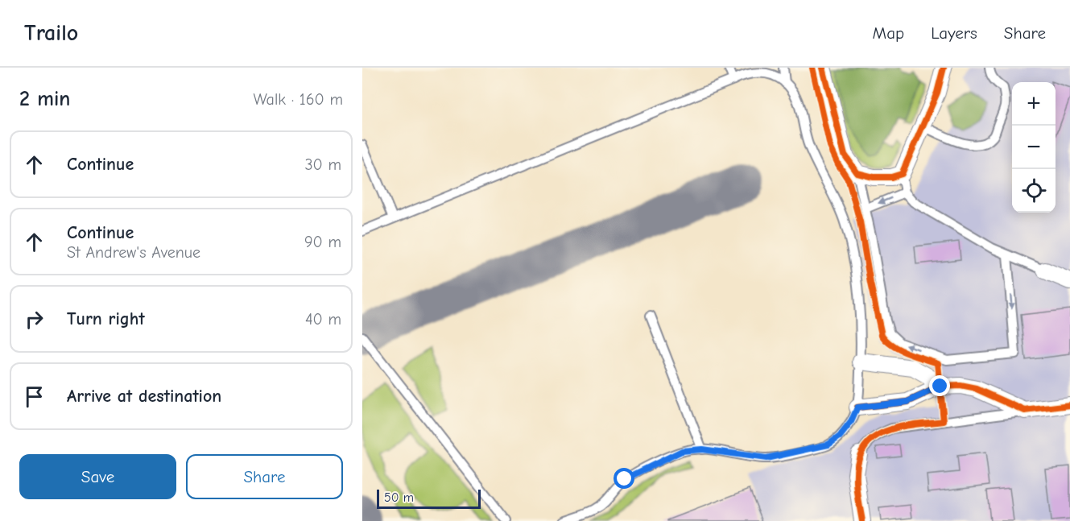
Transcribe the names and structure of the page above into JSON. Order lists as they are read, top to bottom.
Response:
{
  "scale_bar": "50 m",
  "page": {
    "header": "Trailo",
    "nav": ["Map", "Layers", "Share"],
    "heading": ["2 min", "Walk · 160 m"],
    "map_buttons": ["+", "−"],
    "list": [
      ["Continue", "30 m"],
      ["Continue", "St Andrew's Avenue", "90 m"],
      ["Turn right", "40 m"],
      "Arrive at destination"
    ],
    "buttons": ["Save", "Share"],
    "scale": "50 m"
  }
}
